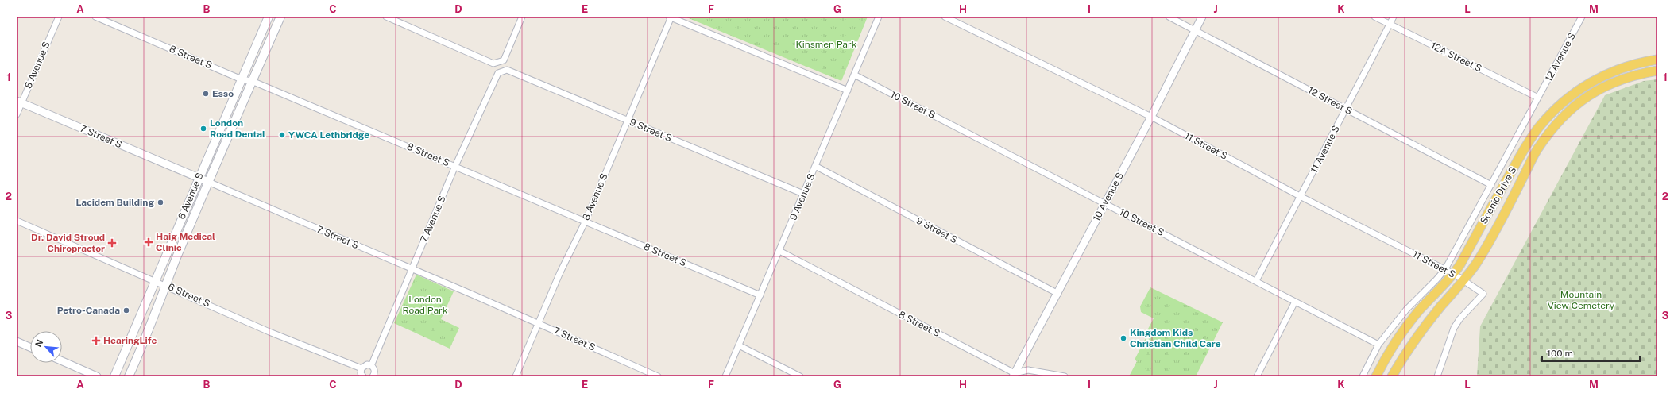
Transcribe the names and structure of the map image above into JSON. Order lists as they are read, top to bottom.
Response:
{
  "streets": {
    "main road": ["Scenic Drive S", "6 Avenue S"],
    "street": [
      "8 Street S",
      "12A Street S",
      "12 Avenue S",
      "5 Avenue S",
      "12 Street S",
      "10 Street S",
      "9 Street S",
      "7 Street S",
      "11 Street S",
      "11 Avenue S",
      "8 Avenue S",
      "9 Avenue S",
      "10 Avenue S",
      "7 Avenue S",
      "6 Street S"
    ]
  },
  "crossings": [
    ["8 Street S", "6 Avenue S"],
    ["8 Street S", "8 Avenue S"],
    ["8 Street S", "9 Avenue S"],
    ["8 Street S", "10 Avenue S"],
    ["8 Street S", "7 Avenue S"],
    ["12A Street S", "12 Avenue S"],
    ["12A Street S", "11 Avenue S"],
    ["12A Street S", "Scenic Drive S"],
    ["12 Avenue S", "Scenic Drive S"],
    ["5 Avenue S", "7 Street S"],
    ["12 Street S", "11 Avenue S"],
    ["12 Street S", "Scenic Drive S"],
    ["12 Street S", "10 Avenue S"],
    ["10 Street S", "11 Avenue S"],
    ["10 Street S", "Scenic Drive S"],
    ["10 Street S", "9 Avenue S"],
    ["10 Street S", "10 Avenue S"],
    ["9 Street S", "8 Avenue S"],
    ["9 Street S", "9 Avenue S"],
    ["9 Street S", "10 Avenue S"],
    ["9 Street S", "7 Avenue S"],
    ["7 Street S", "6 Avenue S"],
    ["7 Street S", "8 Avenue S"],
    ["7 Street S", "7 Avenue S"],
    ["11 Street S", "11 Avenue S"],
    ["11 Street S", "Scenic Drive S"],
    ["11 Street S", "10 Avenue S"],
    ["6 Avenue S", "6 Street S"]
  ],
  "parks": ["Kinsmen Park", "Mountain View Cemetery", "London Road Park"],
  "places": {
    "other": [
      "Esso",
      "London Road Dental",
      "YWCA Lethbridge",
      "Lacidem Building",
      "Petro-Canada",
      "Kingdom Kids Christian Child Care"
    ],
    "health": ["Haig Medical Clinic", "Dr. David Stroud Chiropractor", "HearingLife"]
  },
  "scale_bar": "100 m",
  "north": "top left",
  "grid": {
    "columns": [
      "A",
      "B",
      "C",
      "D",
      "E",
      "F",
      "G",
      "H",
      "I",
      "J",
      "K",
      "L",
      "M"
    ],
    "rows": ["1", "2", "3"]
  }
}
